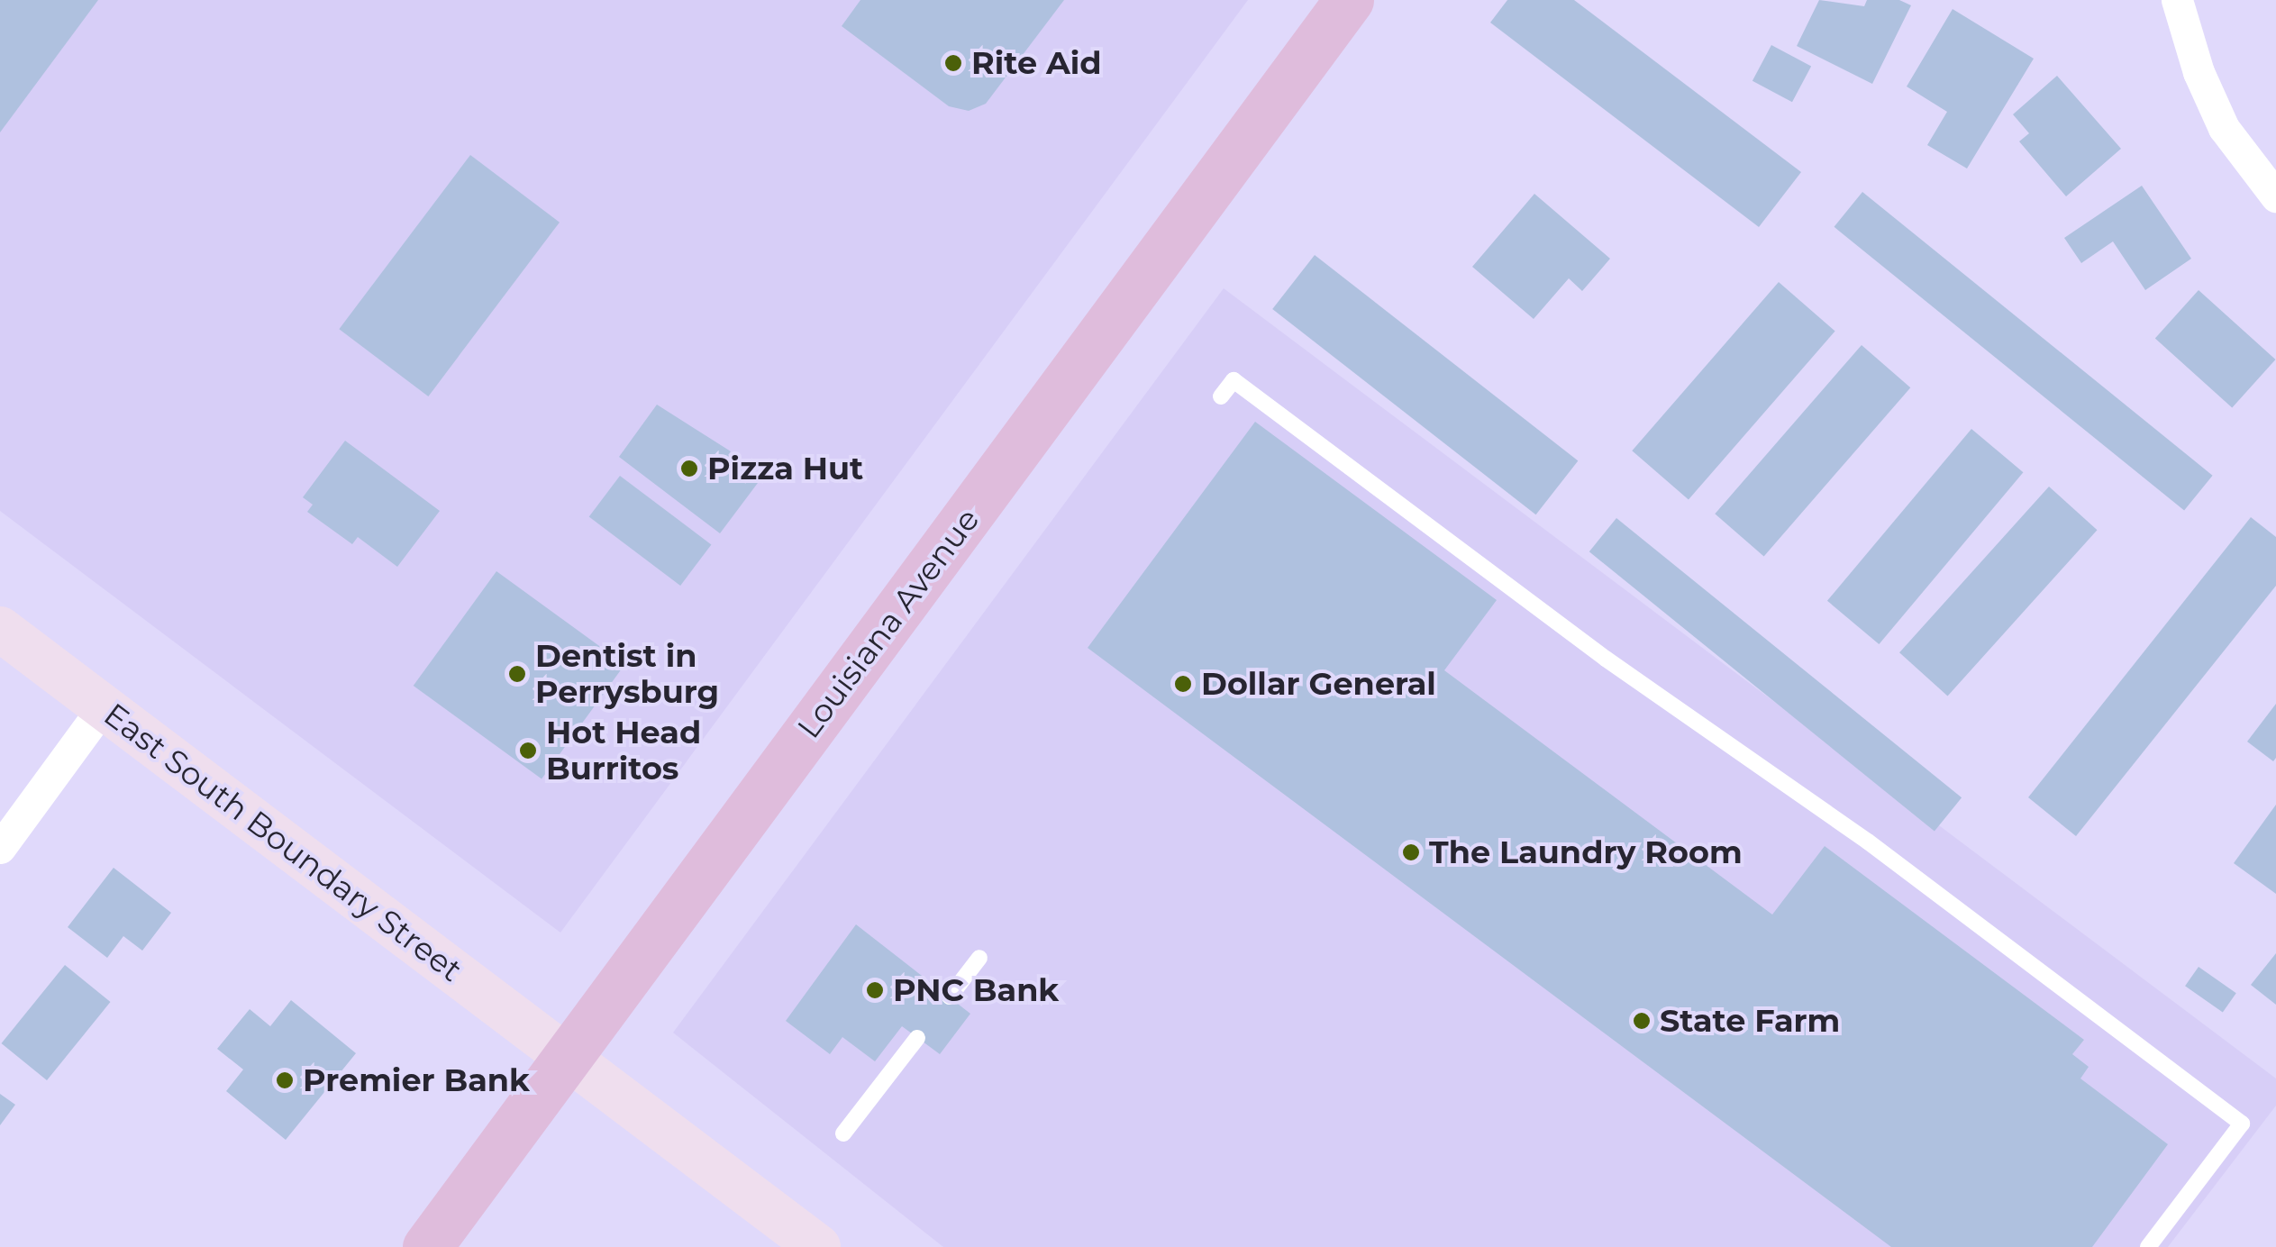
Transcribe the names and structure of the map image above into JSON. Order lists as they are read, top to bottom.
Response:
{
  "streets": {
    "main road": ["Louisiana Avenue"],
    "street": ["East South Boundary Street"]
  },
  "crossings": [
    ["Louisiana Avenue", "East South Boundary Street"]
  ],
  "places": [
    "Rite Aid",
    "Pizza Hut",
    "Dentist in Perrysburg",
    "Dollar General",
    "Hot Head Burritos",
    "The Laundry Room",
    "PNC Bank",
    "State Farm",
    "Premier Bank"
  ]
}
